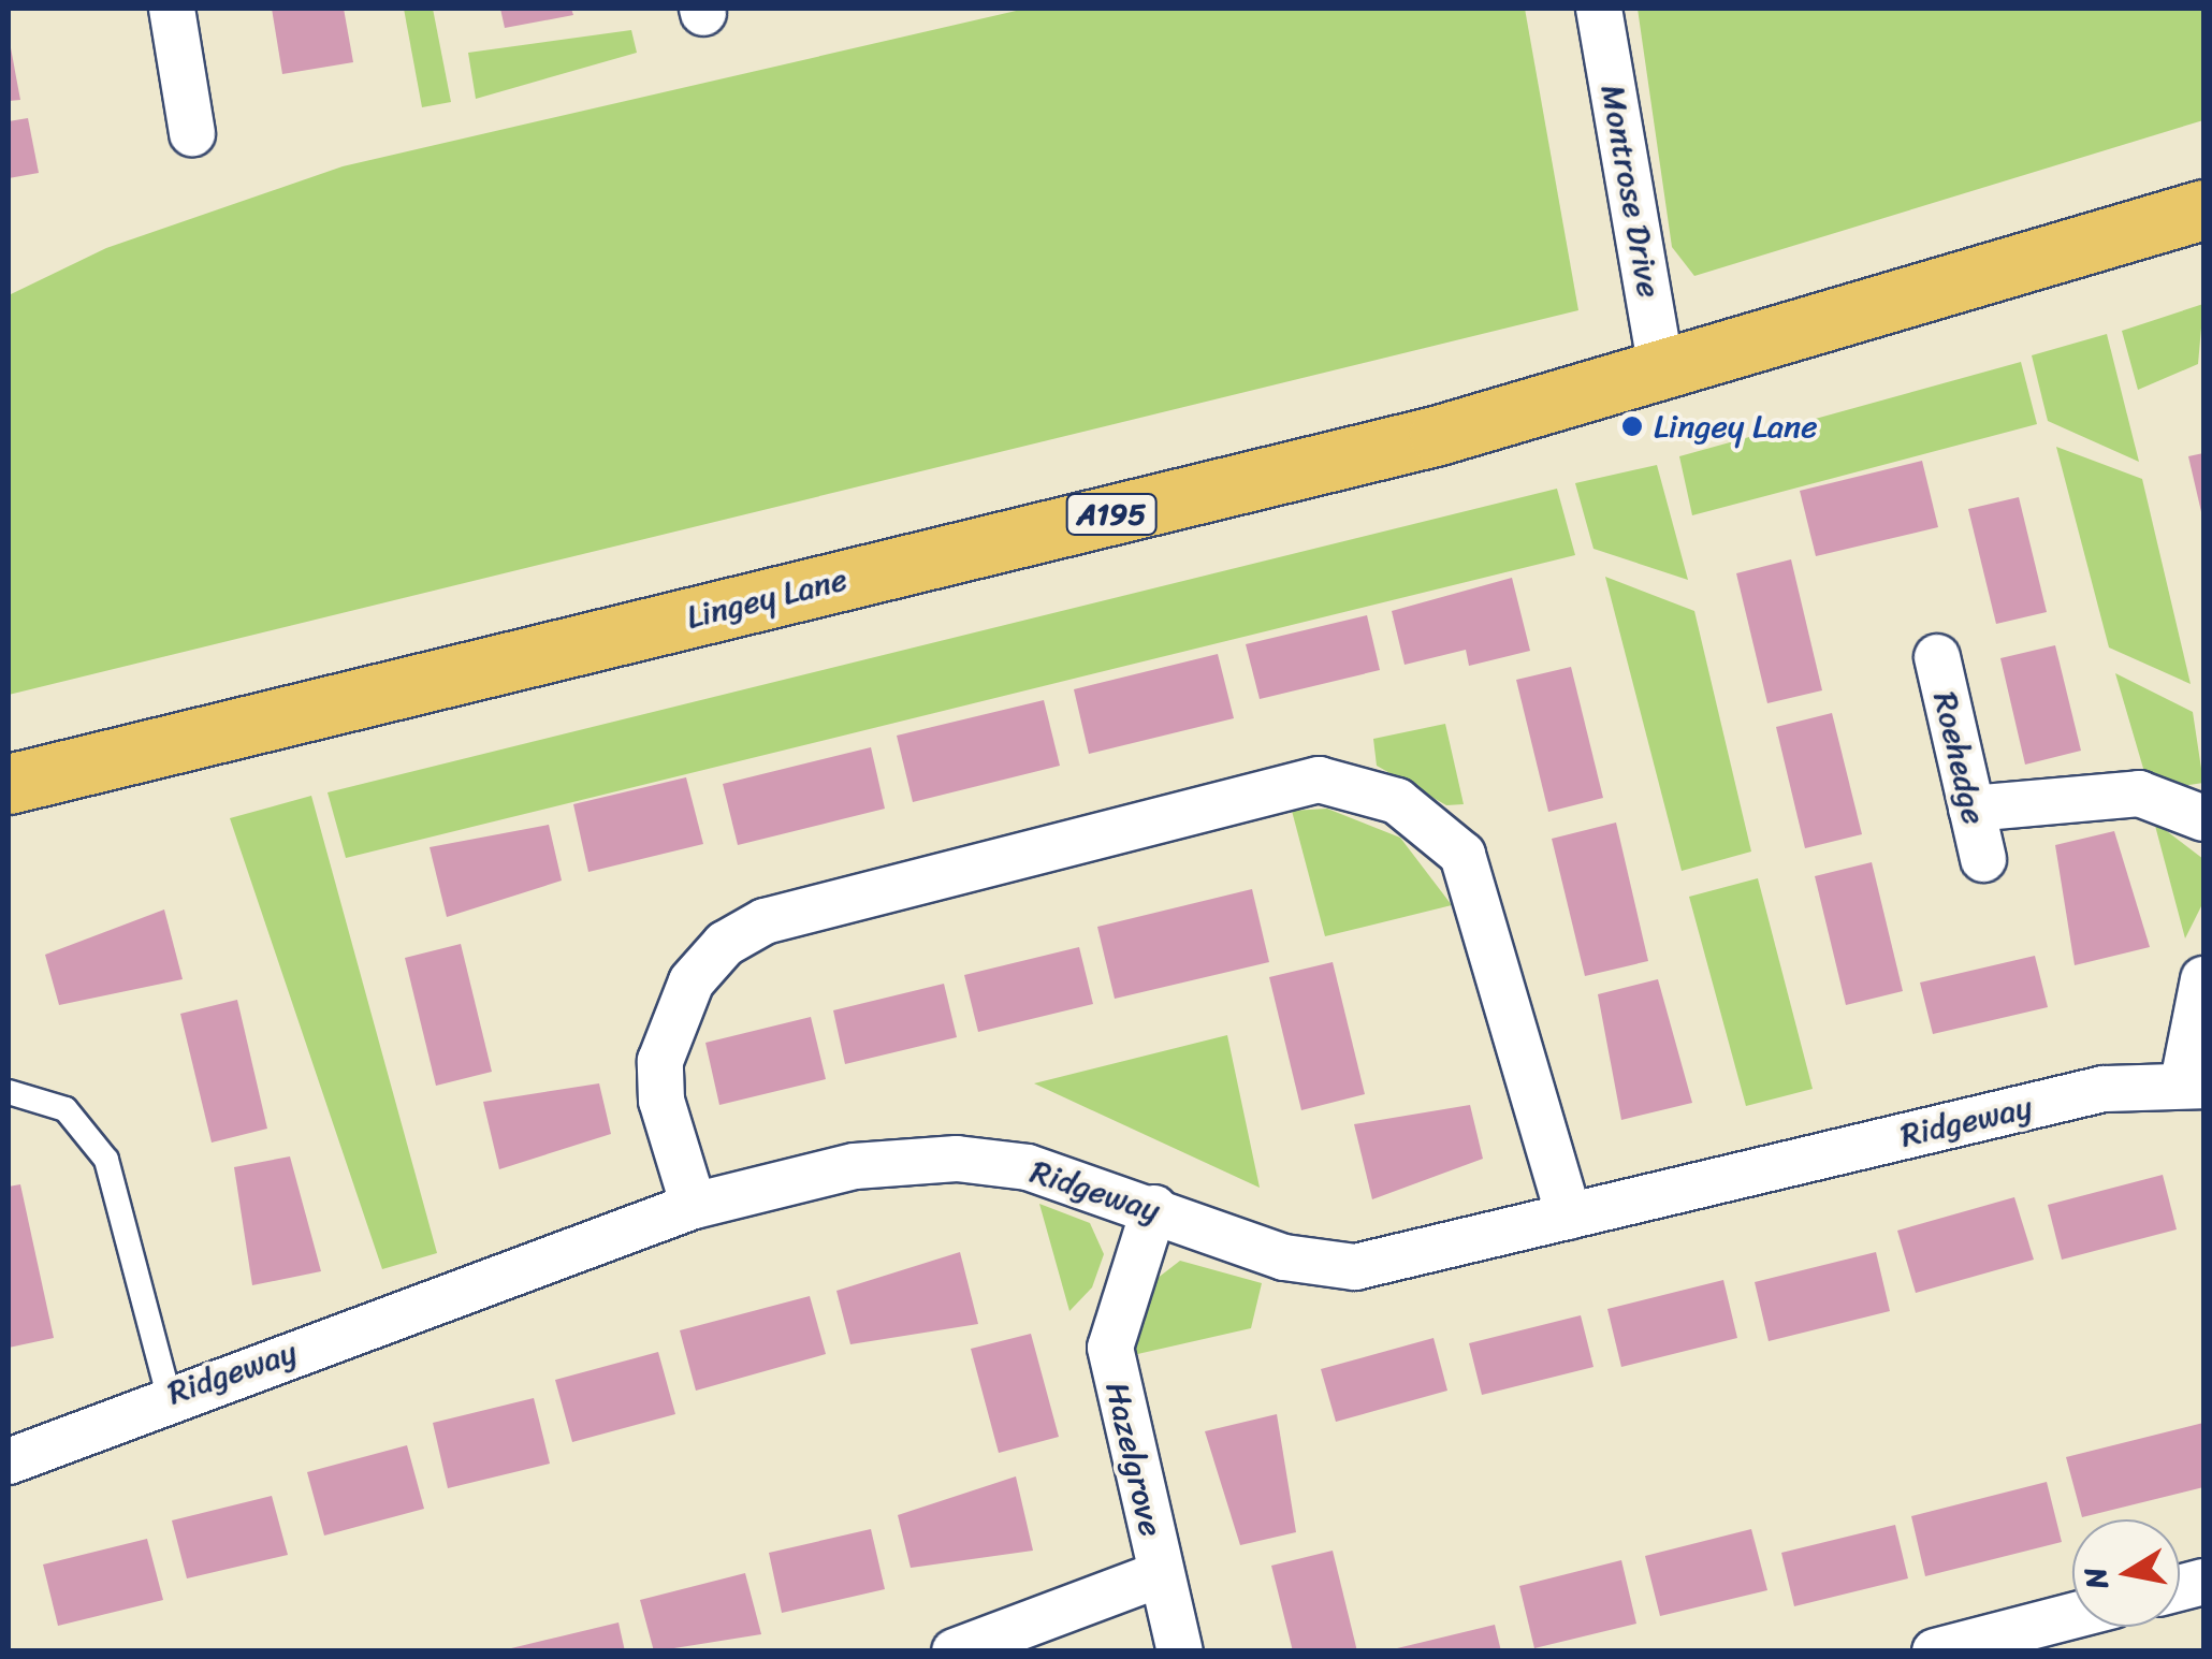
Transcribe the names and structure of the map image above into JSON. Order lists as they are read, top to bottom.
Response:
{
  "streets": {
    "main road": ["A195", "Lingey Lane"],
    "street": [
      "Montrose Drive",
      "Roehedge",
      "Ridgeway",
      "Hazelgrove"
    ]
  },
  "crossings": [
    ["Montrose Drive", "Lingey Lane"],
    ["Ridgeway", "Hazelgrove"]
  ],
  "places": ["Lingey Lane"],
  "north": "left"
}
